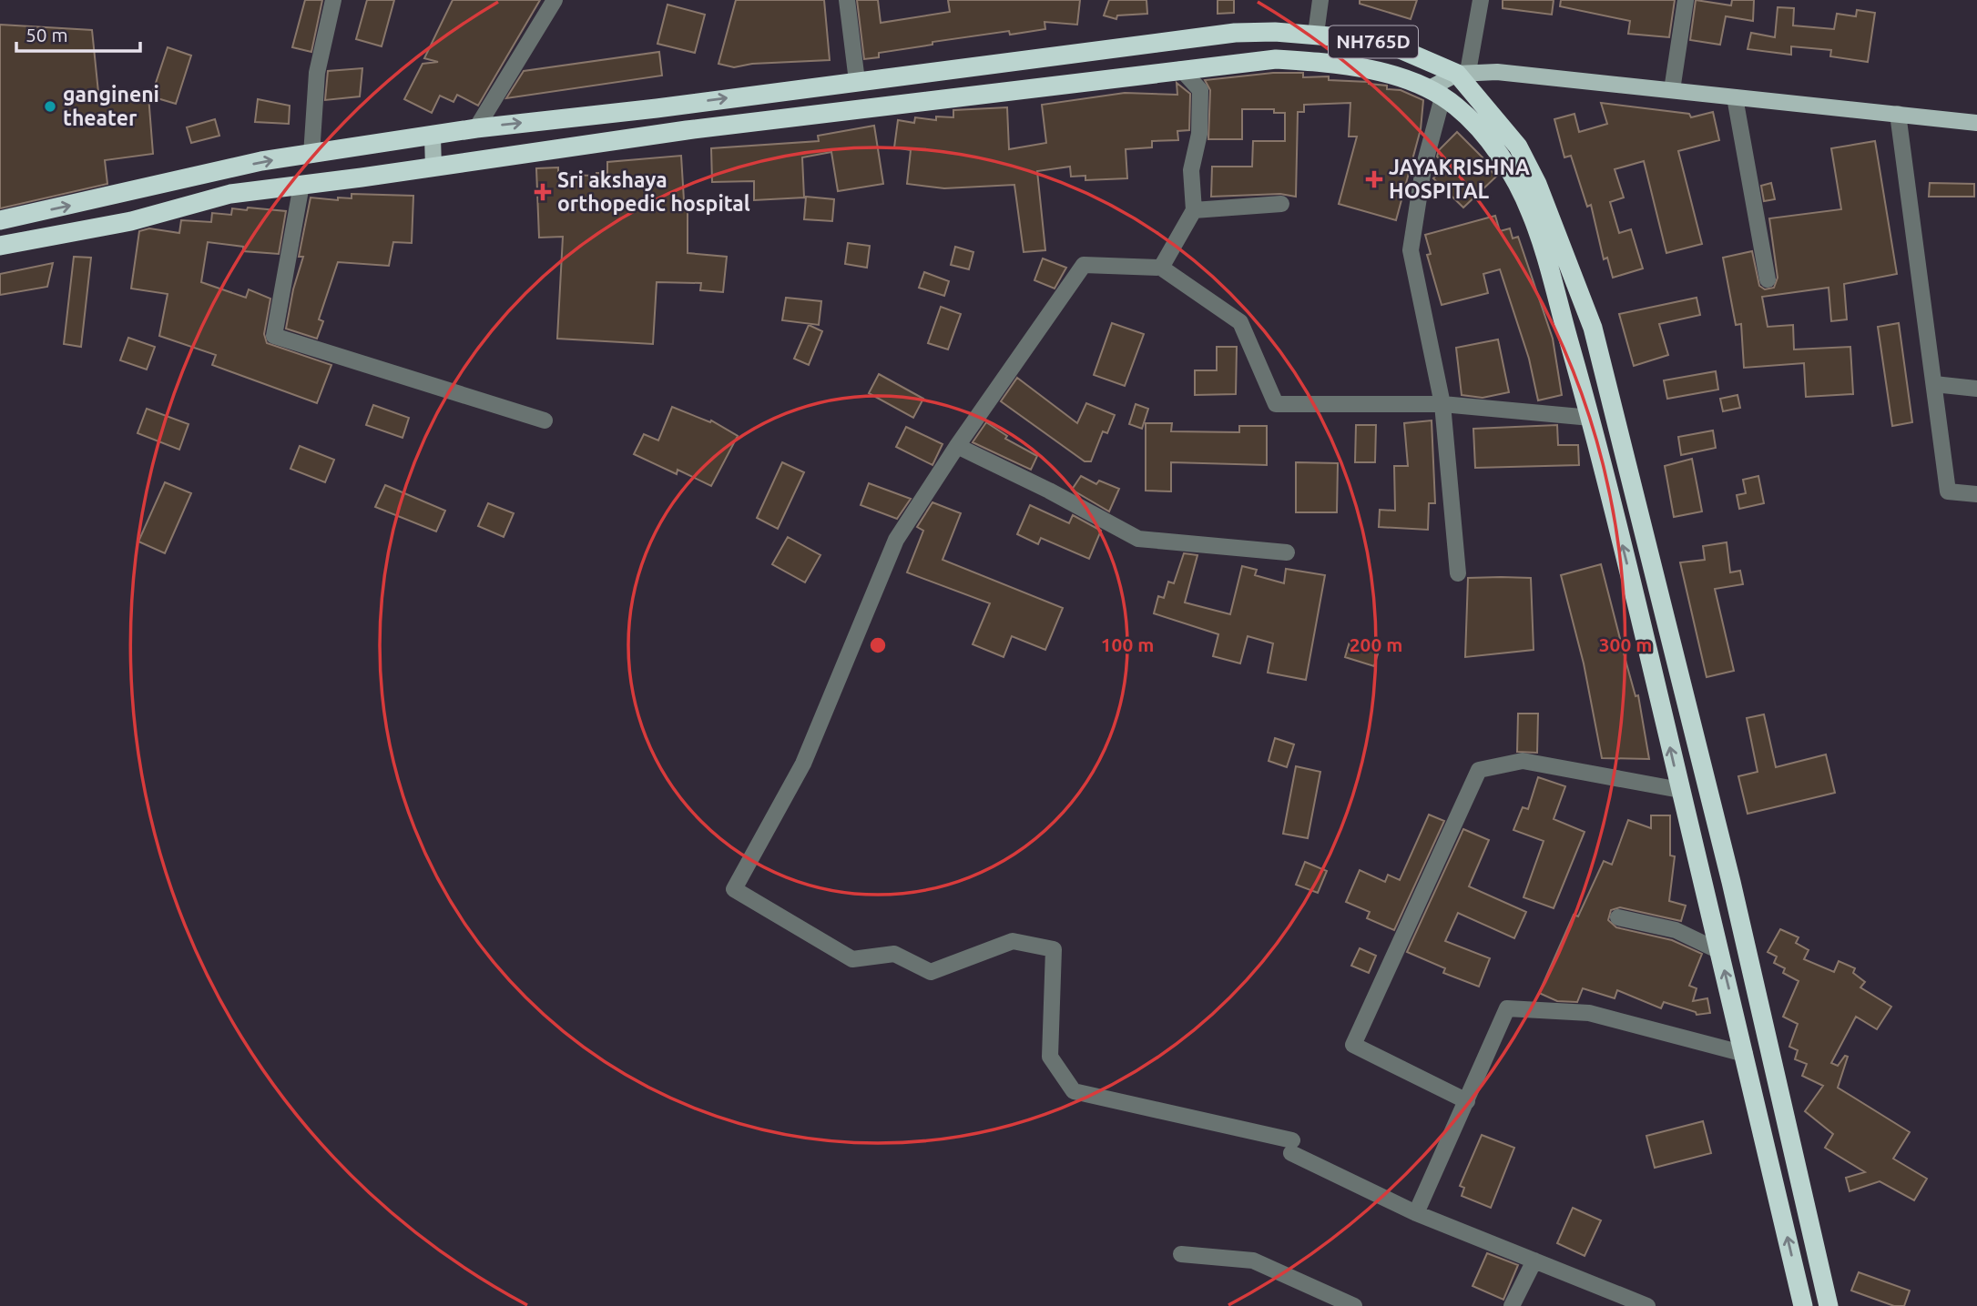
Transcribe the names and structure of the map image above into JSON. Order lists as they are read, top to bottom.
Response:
{
  "streets": {
    "highway": ["NH765D"]
  },
  "places": {
    "other": ["gangineni theater"],
    "health": ["JAYAKRISHNA HOSPITAL", "Sri akshaya orthopedic hospital"]
  },
  "scale_bar": "50 m",
  "rings": ["100 m", "200 m", "300 m"]
}
